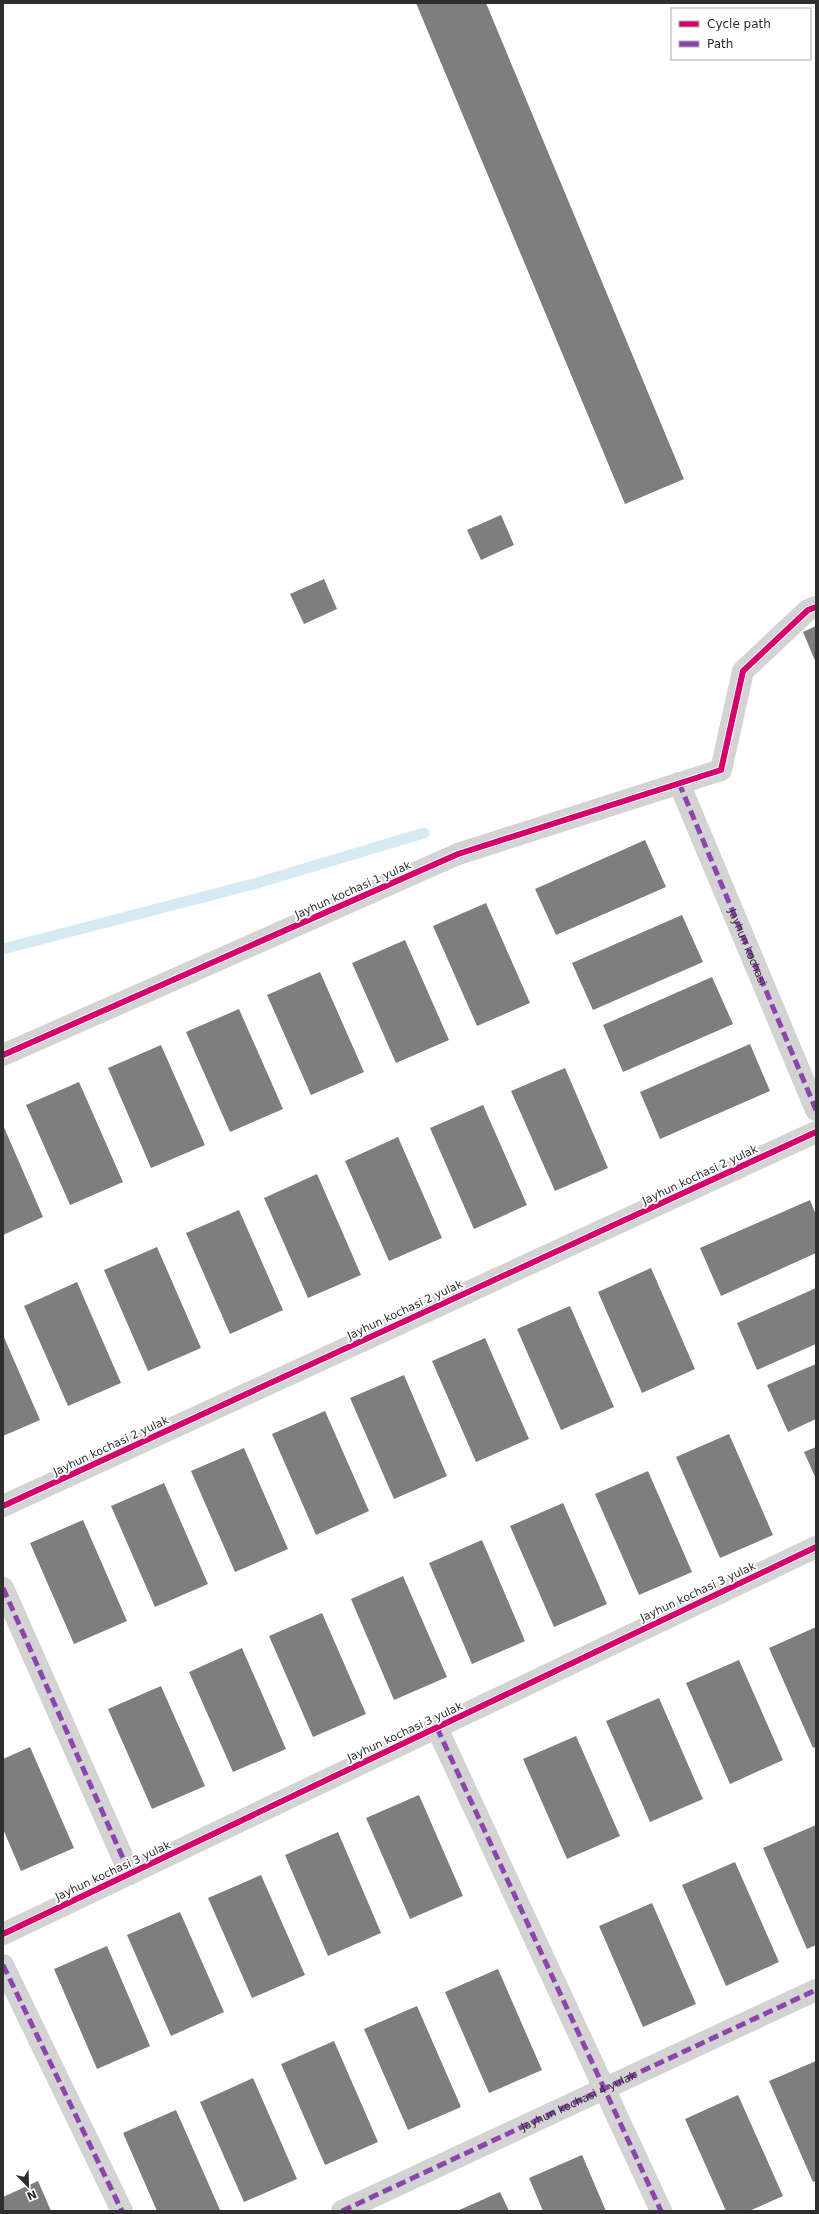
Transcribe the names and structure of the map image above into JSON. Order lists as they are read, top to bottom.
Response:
{
  "streets": {
    "street": [
      "Jayhun kochasi 1 yulak",
      "Jayhun kochasi",
      "Jayhun kochasi 2 yulak",
      "Jayhun kochasi 3 yulak",
      "Jayhun kochasi 4 yulak"
    ]
  },
  "crossings": [
    ["Jayhun kochasi 1 yulak", "Jayhun kochasi"]
  ],
  "legend": ["Cycle path", "Path"],
  "north": "bottom right"
}
